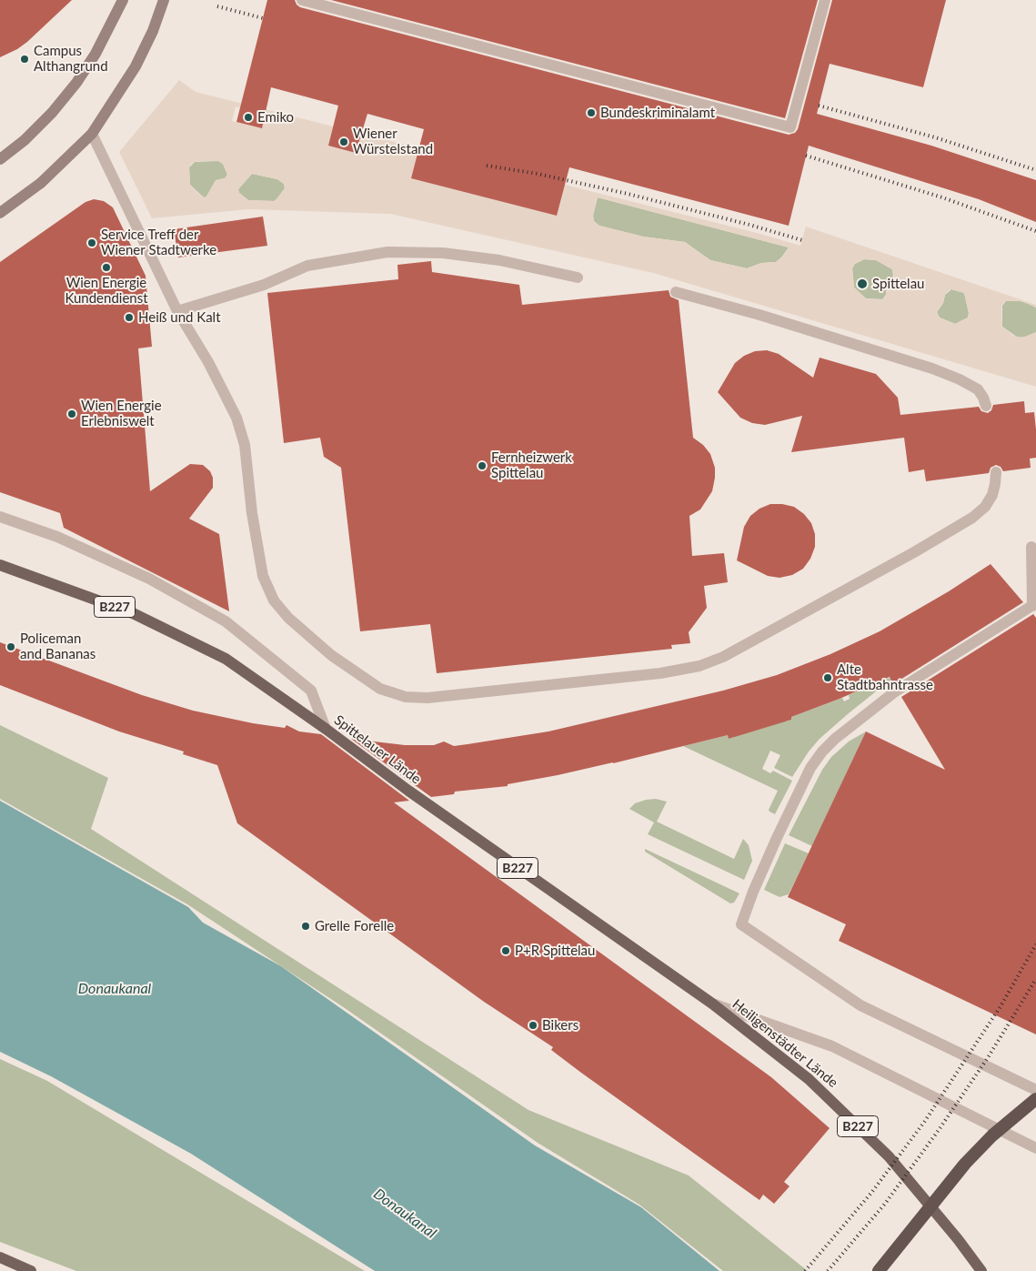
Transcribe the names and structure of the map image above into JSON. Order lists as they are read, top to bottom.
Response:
{
  "streets": {
    "main road": ["B227", "Spittelauer Lände", "Heiligenstädter Lände"]
  },
  "crossings": [
    ["Spittelauer Lände", "Heiligenstädter Lände"]
  ],
  "water": ["Donaukanal"],
  "places": [
    "Campus Althangrund",
    "Bundeskriminalamt",
    "Emiko",
    "Wiener Würstelstand",
    "Service Treff der Wiener Stadtwerke",
    "Wien Energie Kundendienst",
    "Spittelau",
    "Heiß und Kalt",
    "Wien Energie Erlebniswelt",
    "Fernheizwerk Spittelau",
    "Policeman and Bananas",
    "Alte Stadtbahntrasse",
    "Grelle Forelle",
    "P+R Spittelau",
    "Bikers"
  ]
}
